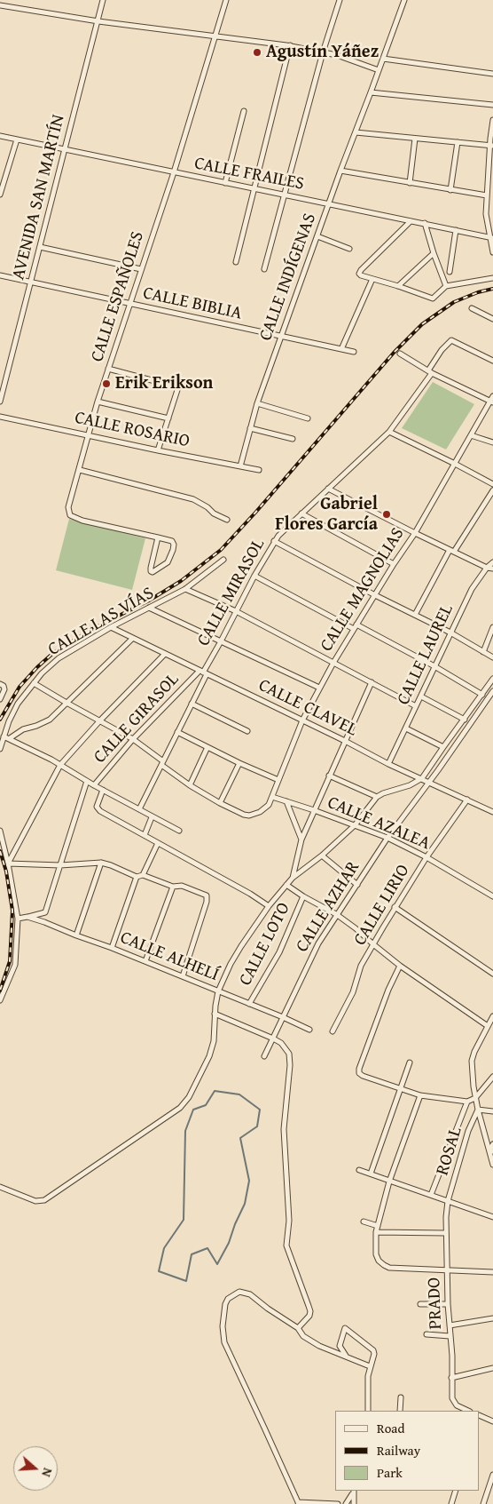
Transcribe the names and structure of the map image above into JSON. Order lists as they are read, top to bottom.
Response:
{
  "streets": {
    "street": [
      "CALLE FRAILES",
      "AVENIDA SAN MARTÍN",
      "CALLE INDÍGENAS",
      "CALLE ESPAÑOLES",
      "CALLE BIBLIA",
      "CALLE ROSARIO",
      "CALLE MAGNOLIAS",
      "CALLE MIRASOL",
      "CALLE LAS VÍAS",
      "CALLE LAUREL",
      "CALLE CLAVEL",
      "CALLE GIRASOL",
      "CALLE AZALEA",
      "CALLE LIRIO",
      "CALLE AZHAR",
      "CALLE LOTO",
      "CALLE ALHELÍ",
      "ROSAL",
      "PRADO"
    ]
  },
  "crossings": [
    ["CALLE FRAILES", "AVENIDA SAN MARTÍN"],
    ["CALLE FRAILES", "CALLE INDÍGENAS"],
    ["CALLE FRAILES", "CALLE ESPAÑOLES"],
    ["AVENIDA SAN MARTÍN", "CALLE BIBLIA"],
    ["CALLE INDÍGENAS", "CALLE BIBLIA"],
    ["CALLE INDÍGENAS", "CALLE ROSARIO"],
    ["CALLE ESPAÑOLES", "CALLE BIBLIA"],
    ["CALLE ESPAÑOLES", "CALLE ROSARIO"],
    ["CALLE MAGNOLIAS", "CALLE CLAVEL"],
    ["CALLE MAGNOLIAS", "CALLE AZALEA"],
    ["CALLE MIRASOL", "CALLE CLAVEL"],
    ["CALLE MIRASOL", "CALLE GIRASOL"],
    ["CALLE LAS VÍAS", "CALLE CLAVEL"],
    ["CALLE LAUREL", "CALLE CLAVEL"],
    ["CALLE CLAVEL", "CALLE GIRASOL"],
    ["CALLE CLAVEL", "CALLE LIRIO"],
    ["CALLE CLAVEL", "CALLE AZHAR"],
    ["CALLE GIRASOL", "CALLE ALHELÍ"],
    ["CALLE AZALEA", "CALLE LIRIO"],
    ["CALLE AZALEA", "CALLE AZHAR"],
    ["CALLE AZHAR", "CALLE ALHELÍ"],
    ["CALLE LOTO", "CALLE ALHELÍ"],
    ["ROSAL", "PRADO"]
  ],
  "places": ["Agustín Yáñez", "Erik Erikson", "Gabriel Flores García"],
  "legend": ["Road", "Railway", "Park"],
  "north": "right"
}
